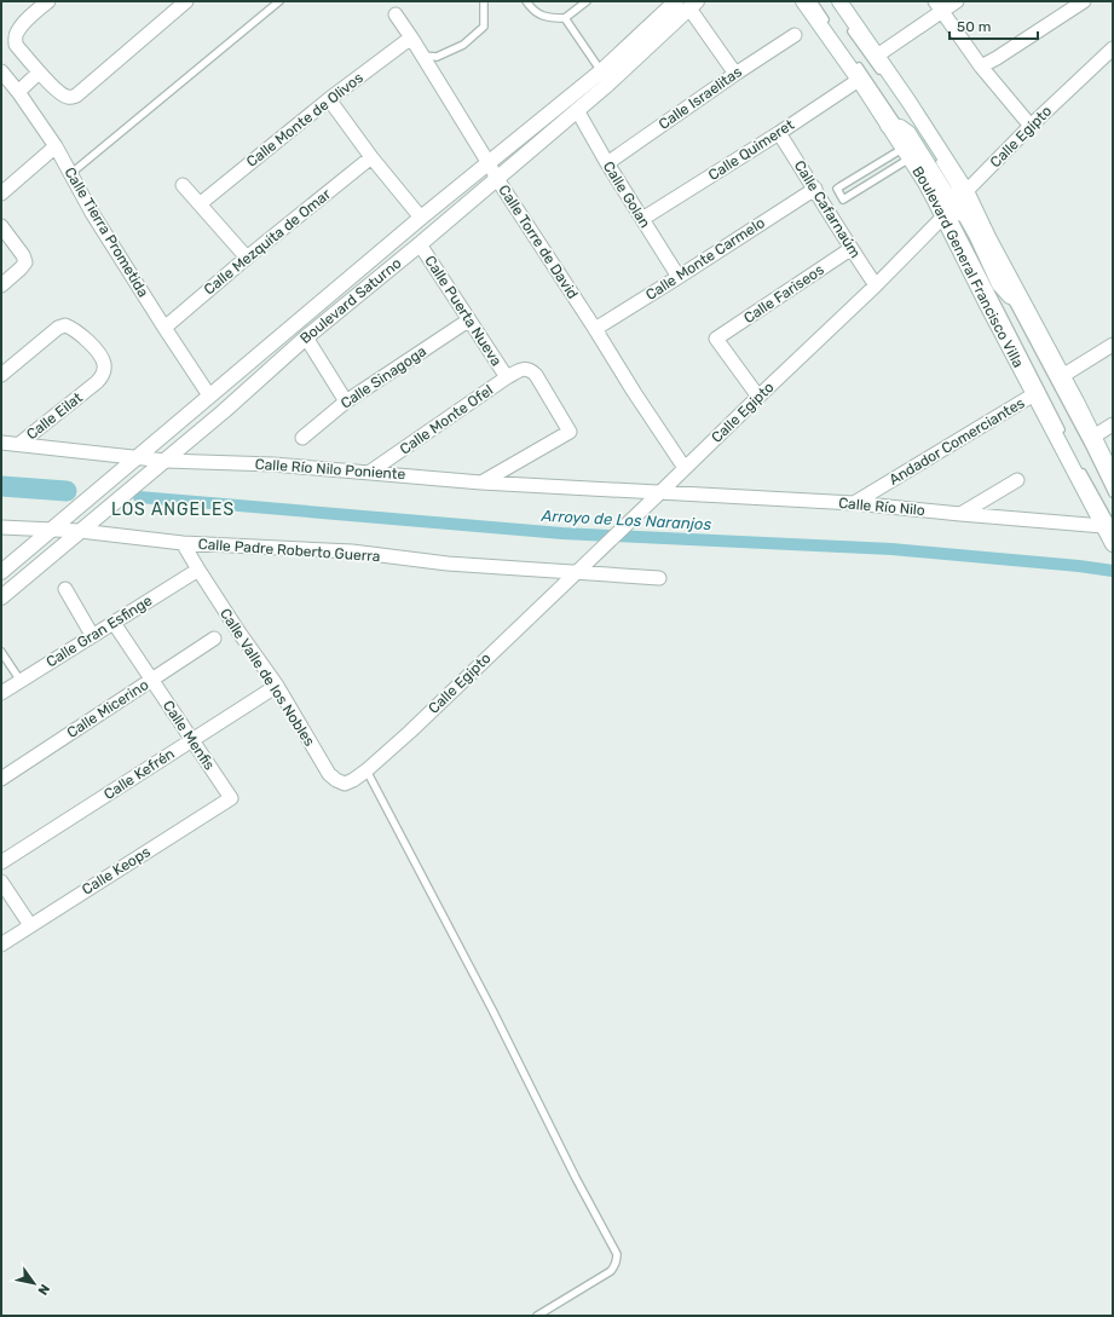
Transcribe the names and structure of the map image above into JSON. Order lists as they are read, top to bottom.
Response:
{
  "streets": {
    "street": [
      "Calle Israelitas",
      "Calle Monte de Olivos",
      "Calle Egipto",
      "Calle Quimeret",
      "Calle Golan",
      "Calle Cafarnaúm",
      "Calle Tierra Prometida",
      "Calle Mezquita de Omar",
      "Calle Torre de David",
      "Calle Monte Carmelo",
      "Boulevard General Francisco Villa",
      "Calle Fariseos",
      "Boulevard Saturno",
      "Calle Puerta Nueva",
      "Calle Sinagoga",
      "Calle Eilat",
      "Calle Monte Ofel",
      "Andador Comerciantes",
      "Calle Río Nilo Poniente",
      "Calle Río Nilo",
      "Calle Padre Roberto Guerra",
      "Calle Gran Esfinge",
      "Calle Valle de los Nobles",
      "Calle Micerino",
      "Calle Menfis",
      "Calle Kefrén",
      "Calle Keops"
    ]
  },
  "crossings": [
    ["Calle Israelitas", "Calle Golan"],
    ["Calle Monte de Olivos", "Calle Torre de David"],
    ["Calle Egipto", "Calle Cafarnaúm"],
    ["Calle Egipto", "Calle Torre de David"],
    ["Calle Egipto", "Boulevard General Francisco Villa"],
    ["Calle Egipto", "Calle Fariseos"],
    ["Calle Egipto", "Calle Río Nilo Poniente"],
    ["Calle Egipto", "Calle Río Nilo"],
    ["Calle Egipto", "Calle Padre Roberto Guerra"],
    ["Calle Egipto", "Calle Valle de los Nobles"],
    ["Calle Quimeret", "Calle Golan"],
    ["Calle Quimeret", "Calle Cafarnaúm"],
    ["Calle Quimeret", "Boulevard General Francisco Villa"],
    ["Calle Golan", "Calle Monte Carmelo"],
    ["Calle Golan", "Boulevard Saturno"],
    ["Calle Cafarnaúm", "Calle Monte Carmelo"],
    ["Calle Cafarnaúm", "Calle Fariseos"],
    ["Calle Tierra Prometida", "Calle Mezquita de Omar"],
    ["Calle Tierra Prometida", "Boulevard Saturno"],
    ["Calle Torre de David", "Calle Monte Carmelo"],
    ["Calle Torre de David", "Boulevard Saturno"],
    ["Boulevard General Francisco Villa", "Andador Comerciantes"],
    ["Boulevard General Francisco Villa", "Calle Río Nilo"],
    ["Boulevard Saturno", "Calle Puerta Nueva"],
    ["Boulevard Saturno", "Calle Río Nilo Poniente"],
    ["Boulevard Saturno", "Calle Padre Roberto Guerra"],
    ["Calle Puerta Nueva", "Calle Sinagoga"],
    ["Calle Puerta Nueva", "Calle Monte Ofel"],
    ["Calle Puerta Nueva", "Calle Río Nilo Poniente"],
    ["Calle Eilat", "Calle Río Nilo Poniente"],
    ["Calle Monte Ofel", "Calle Río Nilo Poniente"],
    ["Andador Comerciantes", "Calle Río Nilo"],
    ["Calle Río Nilo Poniente", "Calle Río Nilo"],
    ["Calle Padre Roberto Guerra", "Calle Valle de los Nobles"],
    ["Calle Gran Esfinge", "Calle Valle de los Nobles"],
    ["Calle Gran Esfinge", "Calle Menfis"],
    ["Calle Valle de los Nobles", "Calle Kefrén"],
    ["Calle Micerino", "Calle Menfis"],
    ["Calle Menfis", "Calle Kefrén"],
    ["Calle Menfis", "Calle Keops"]
  ],
  "districts": ["LOS ANGELES"],
  "water": ["Arroyo de Los Naranjos"],
  "scale_bar": "50 m",
  "north": "bottom right"
}
